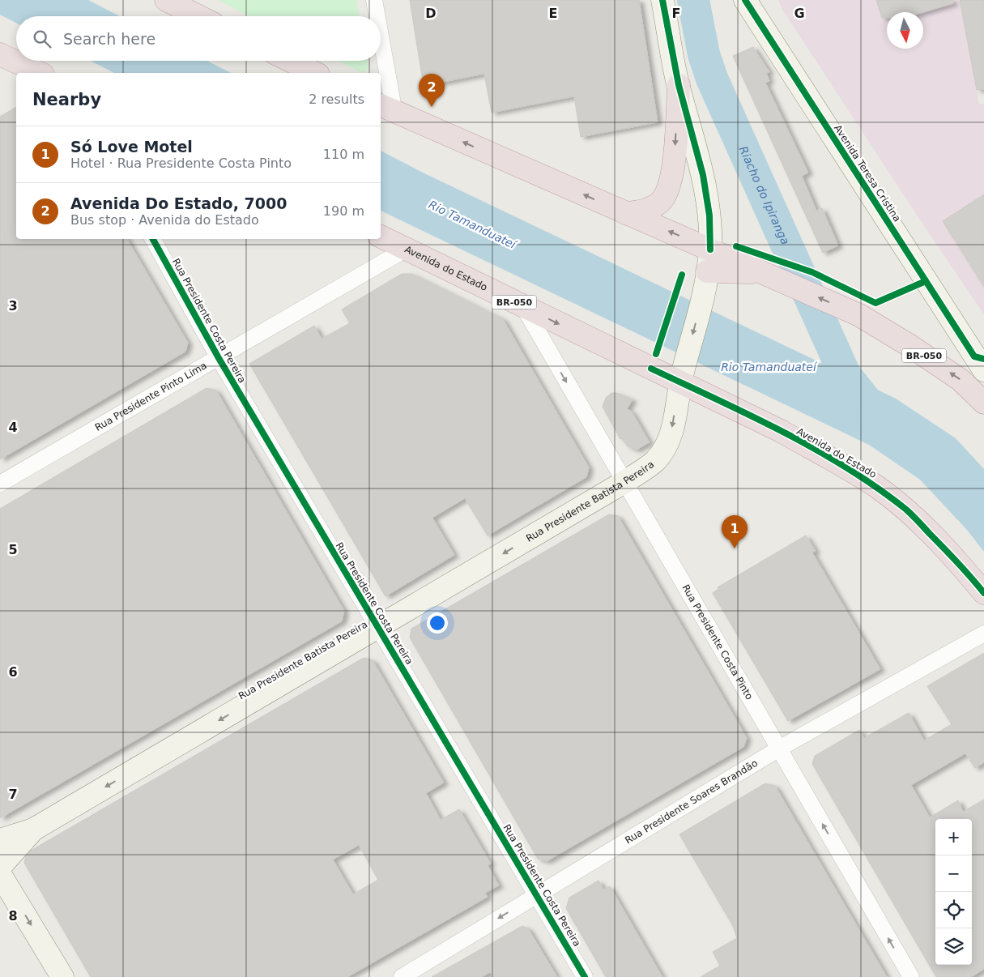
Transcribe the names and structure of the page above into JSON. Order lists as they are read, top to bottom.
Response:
{
  "streets": {
    "highway": ["Avenida do Estado", "BR-050"],
    "main road": ["Avenida Teresa Cristina", "Rua Presidente Batista Pereira"],
    "street": [
      "Rua Presidente Costa Pereira",
      "Rua Presidente Pinto Lima",
      "Rua Presidente Costa Pinto",
      "Rua Presidente Soares Brandão"
    ]
  },
  "crossings": [
    ["Avenida do Estado", "Rua Presidente Pinto Lima"],
    ["Avenida do Estado", "Rua Presidente Batista Pereira"],
    ["Avenida do Estado", "Rua Presidente Costa Pinto"],
    ["Rua Presidente Costa Pereira", "Rua Presidente Pinto Lima"],
    ["Rua Presidente Costa Pereira", "Rua Presidente Batista Pereira"],
    ["Rua Presidente Costa Pereira", "Rua Presidente Soares Brandão"],
    ["Rua Presidente Batista Pereira", "Rua Presidente Costa Pinto"],
    ["Rua Presidente Costa Pinto", "Rua Presidente Soares Brandão"]
  ],
  "one_way": ["Rua Presidente Batista Pereira"],
  "water": ["Riacho do Ipiranga", "Rio Tamanduateí"],
  "north": "bottom",
  "page": {
    "search": "Search here",
    "heading": ["Nearby", "2 results"],
    "pins": ["2", "1"],
    "list": [
      {
        "mark": "1",
        "name": "Só Love Motel",
        "note": "Hotel · Rua Presidente Costa Pinto",
        "value": "110 m"
      },
      {
        "mark": "2",
        "name": "Avenida Do Estado, 7000",
        "note": "Bus stop · Avenida do Estado",
        "value": "190 m"
      }
    ],
    "map_buttons": ["+", "−"]
  },
  "grid": {
    "columns": [
      "D",
      "E",
      "F",
      "G"
    ],
    "rows": [
      "3",
      "4",
      "5",
      "6",
      "7",
      "8"
    ]
  }
}
